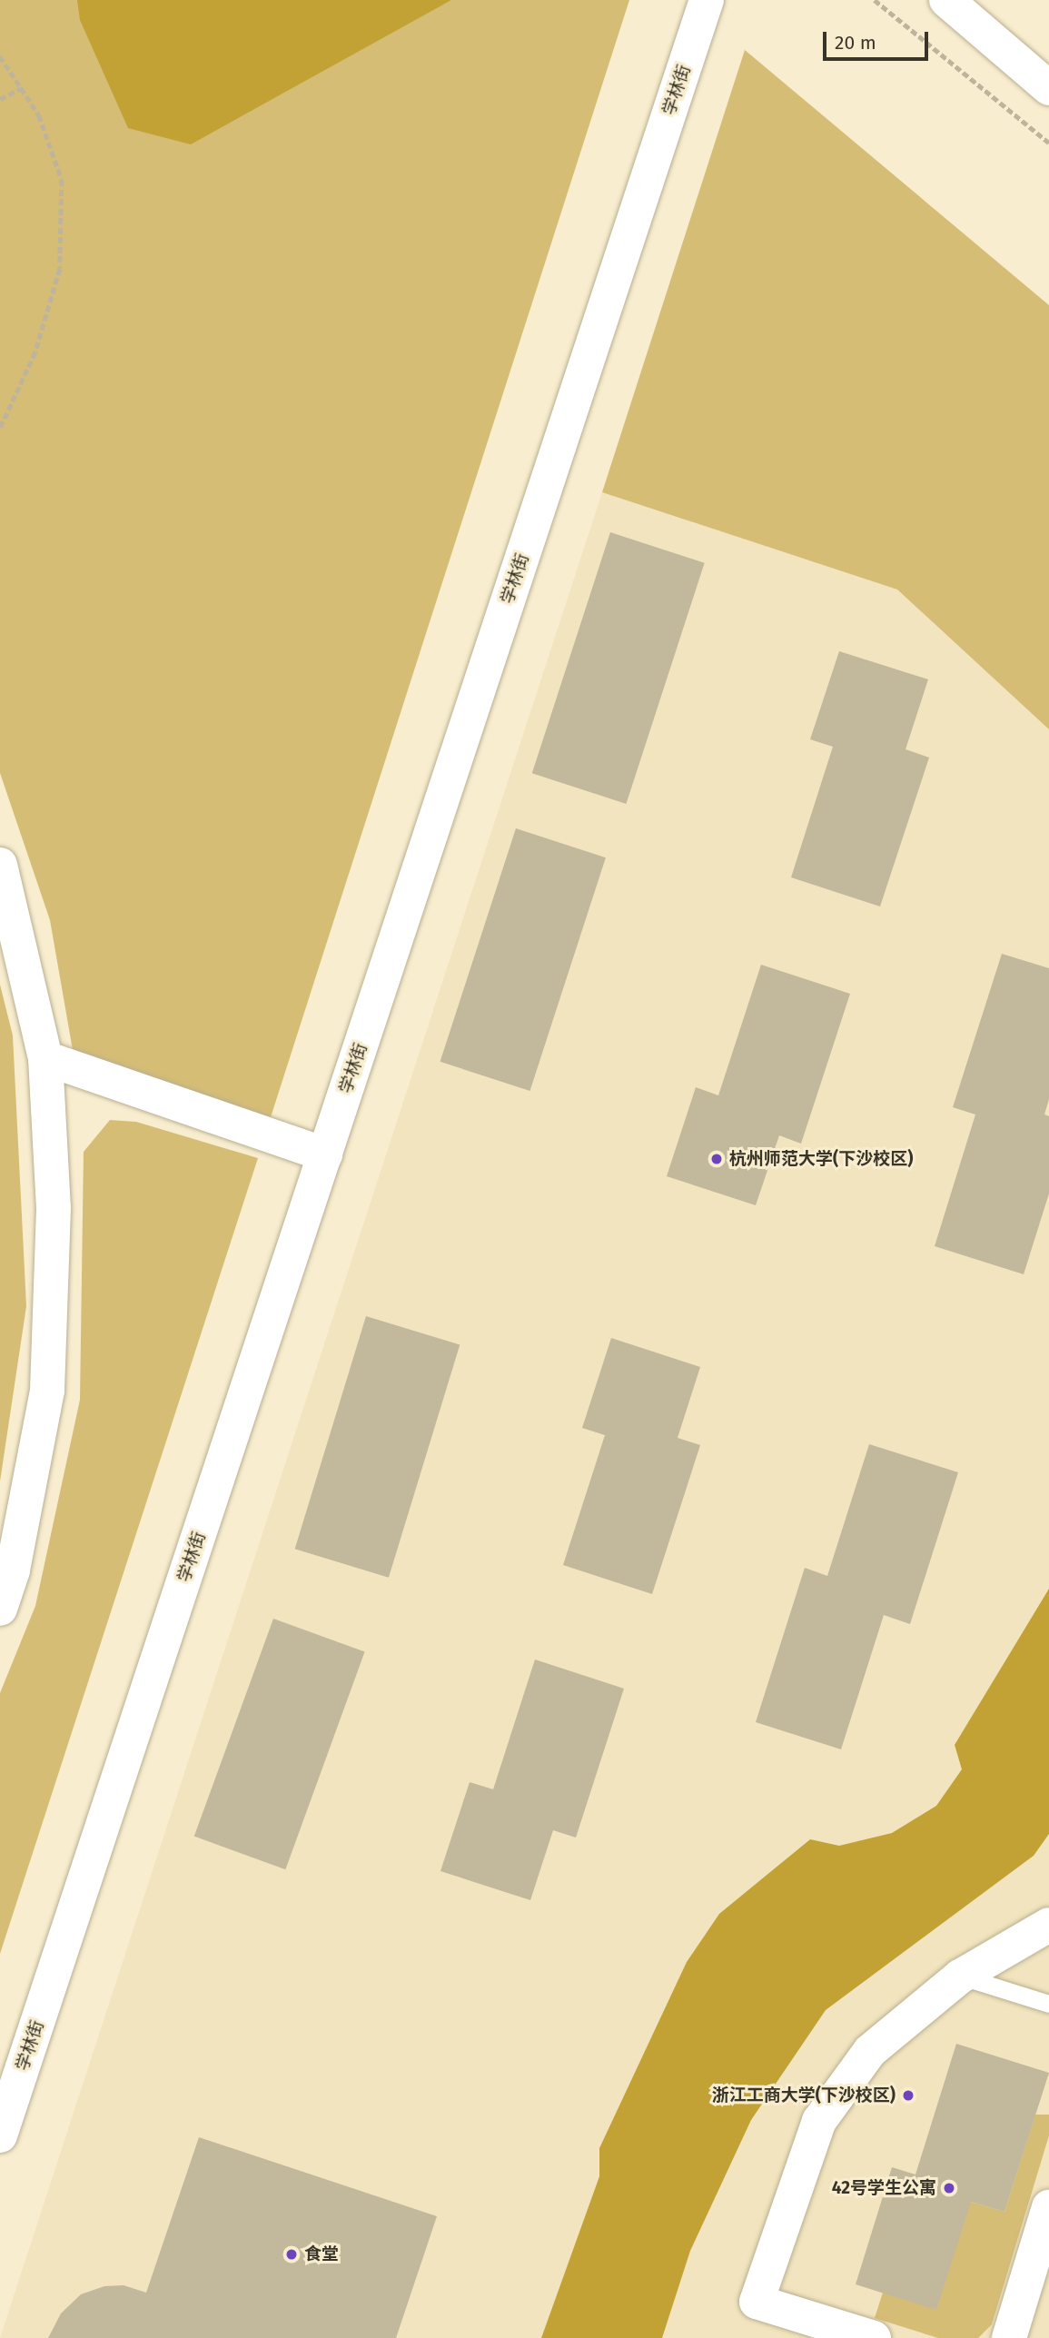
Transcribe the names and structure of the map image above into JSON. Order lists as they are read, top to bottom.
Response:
{
  "streets": {
    "main road": ["学林街"]
  },
  "places": [
    "杭州师范大学(下沙校区)",
    "浙江工商大学(下沙校区)",
    "42号学生公寓",
    "食堂"
  ],
  "scale_bar": "20 m"
}
